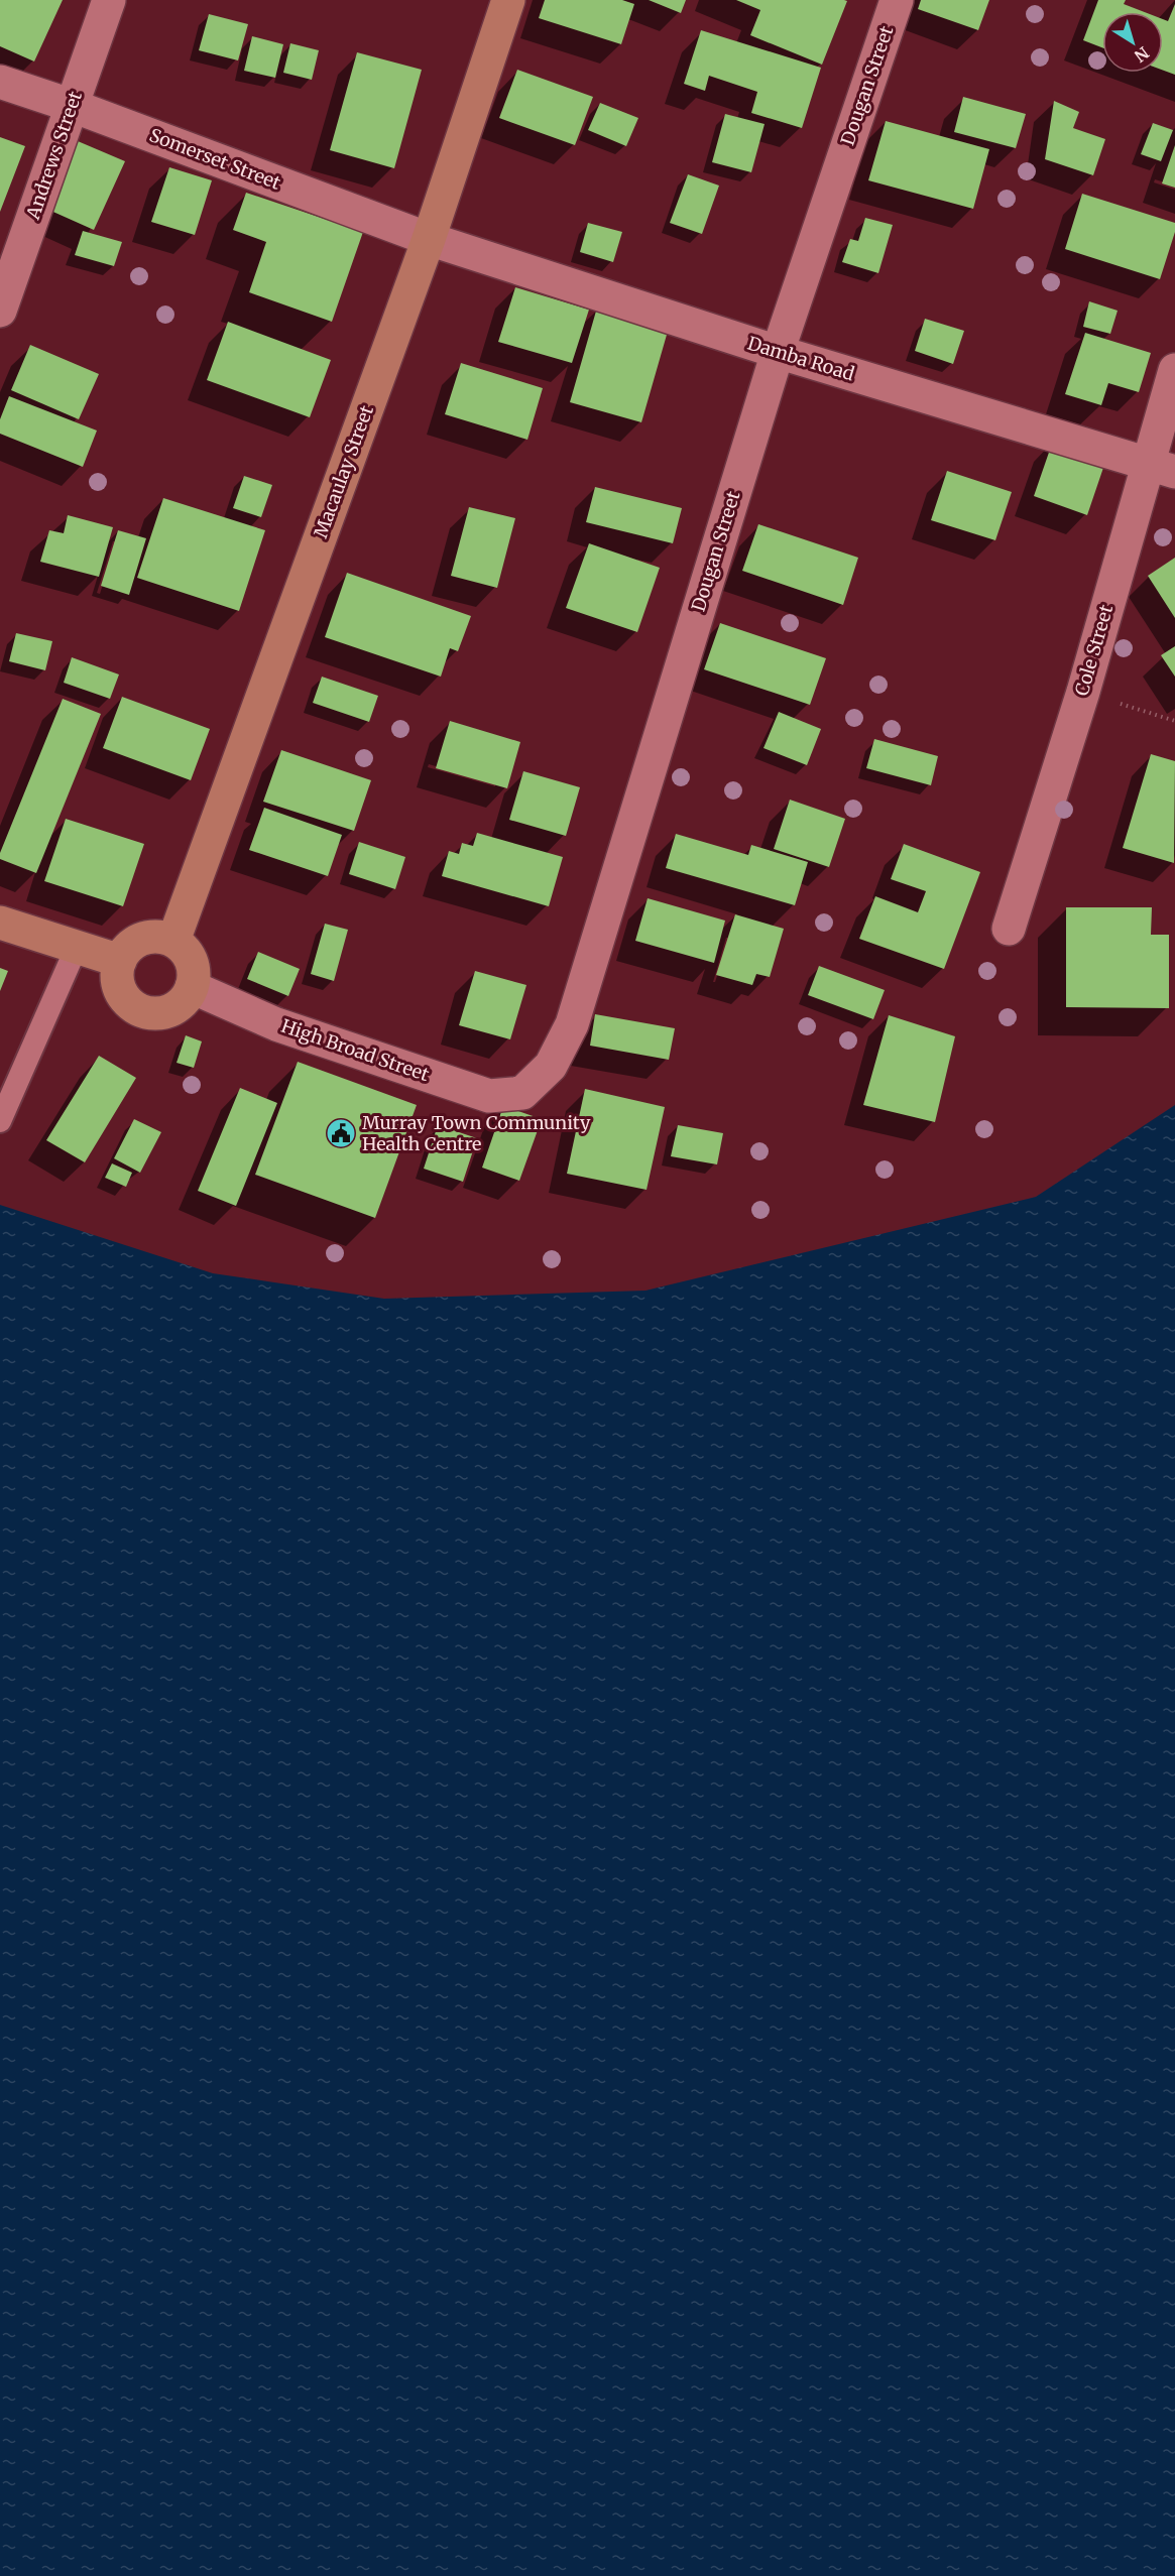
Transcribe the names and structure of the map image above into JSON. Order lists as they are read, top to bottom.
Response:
{
  "streets": {
    "street": [
      "Dougan Street",
      "Andrews Street",
      "Somerset Street",
      "Damba Road",
      "Macaulay Street",
      "Cole Street",
      "High Broad Street"
    ]
  },
  "crossings": [
    ["Dougan Street", "Damba Road"],
    ["Dougan Street", "High Broad Street"],
    ["Andrews Street", "Somerset Street"],
    ["Somerset Street", "Damba Road"],
    ["Somerset Street", "Macaulay Street"],
    ["Damba Road", "Macaulay Street"],
    ["Damba Road", "Cole Street"],
    ["Macaulay Street", "High Broad Street"]
  ],
  "places": {
    "public building": ["Murray Town Community Health Centre"]
  },
  "north": "bottom right"
}
